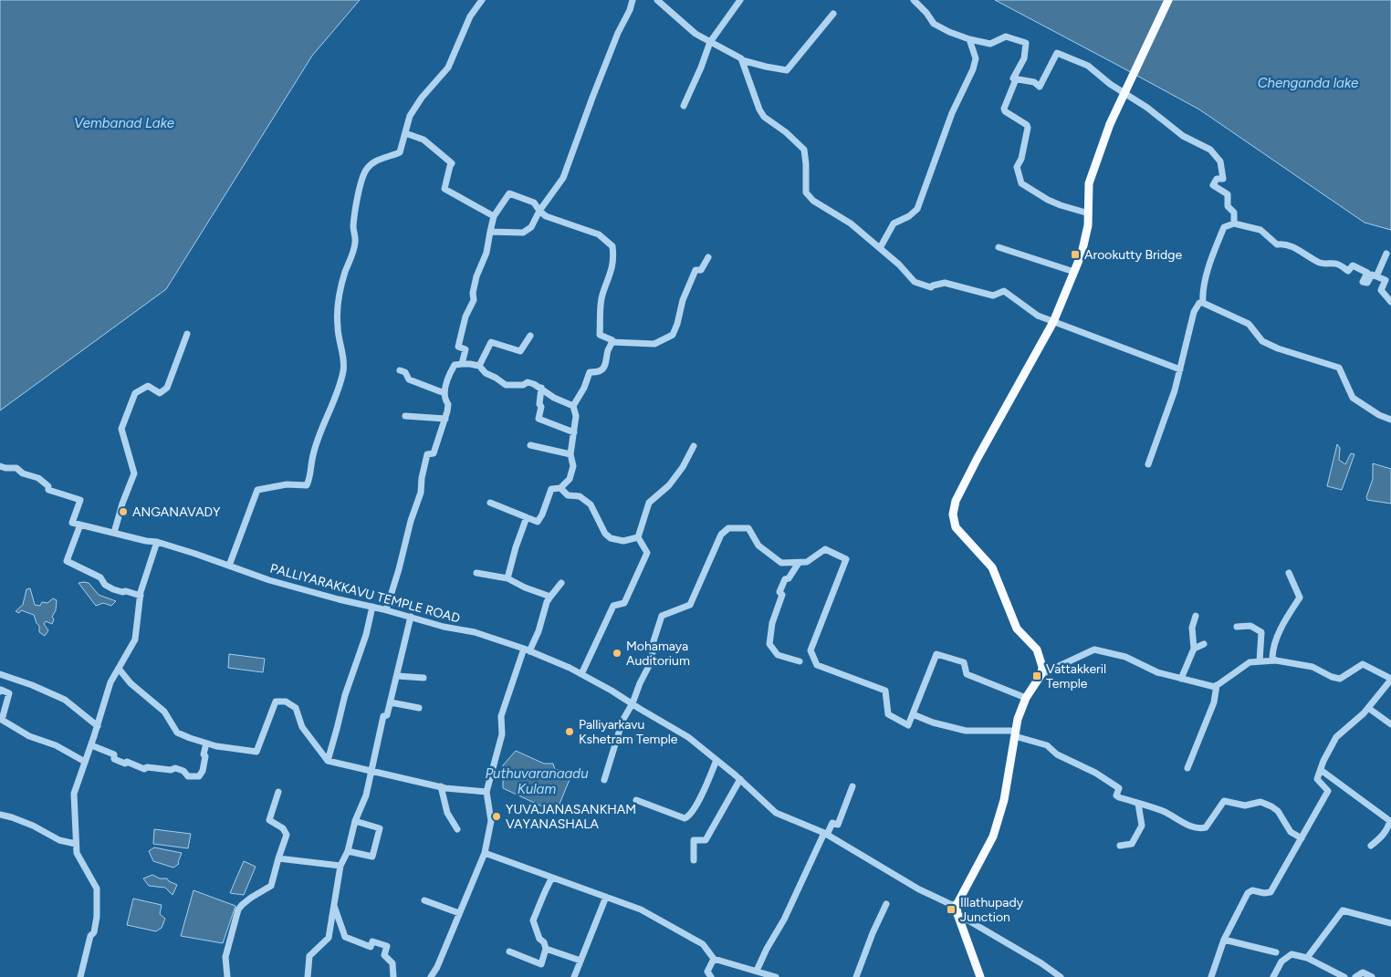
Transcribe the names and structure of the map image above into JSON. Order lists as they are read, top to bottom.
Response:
{
  "streets": {
    "street": ["PALLIYARAKKAVU TEMPLE ROAD"]
  },
  "water": ["Chenganda lake", "Vembanad Lake", "Puthuvaranaadu Kulam"],
  "places": {
    "transit": ["Arookutty Bridge", "Vattakkeril Temple", "Illathupady Junction"],
    "other": [
      "ANGANAVADY",
      "Mohamaya Auditorium",
      "Palliyarkavu Kshetram Temple",
      "YUVAJANASANKHAM VAYANASHALA"
    ]
  }
}
